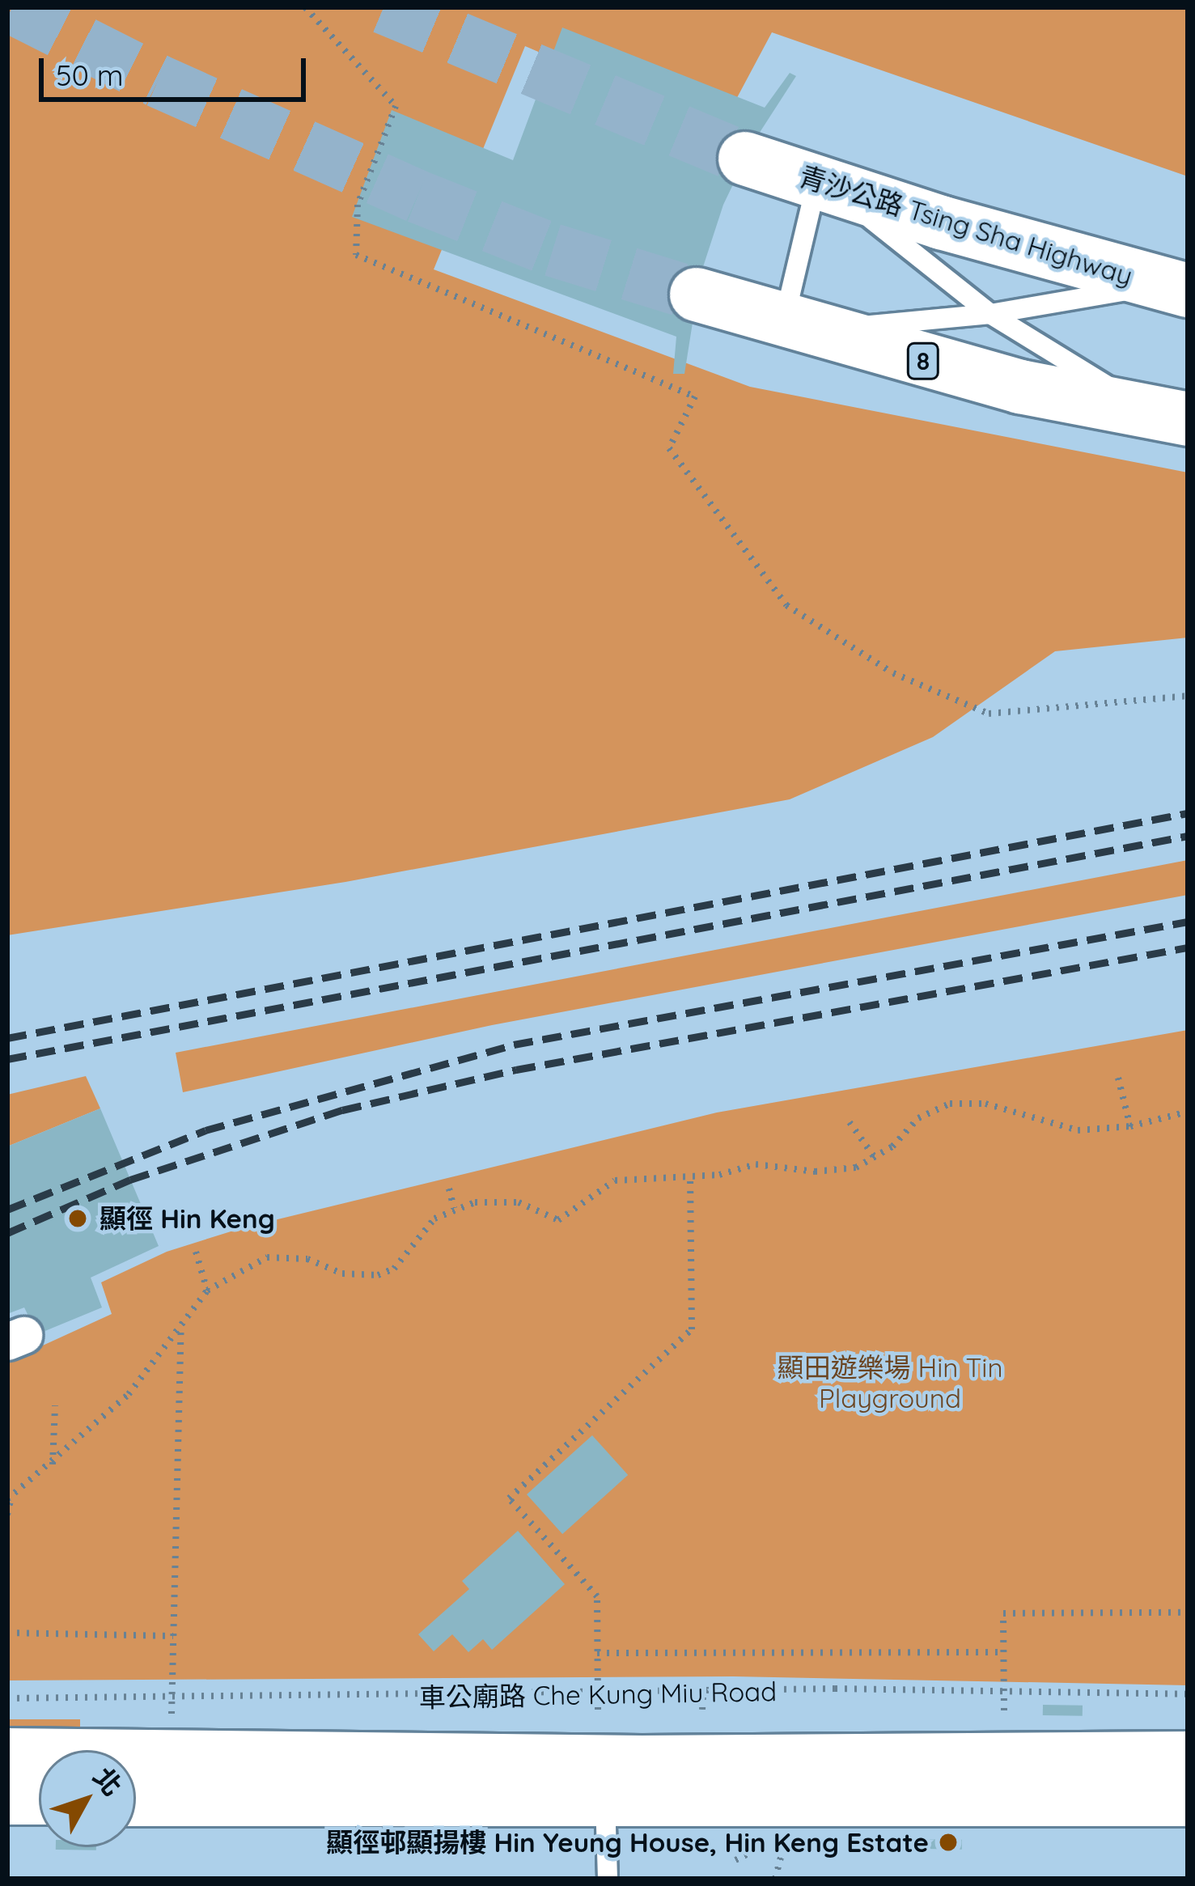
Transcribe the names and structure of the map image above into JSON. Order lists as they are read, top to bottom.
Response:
{
  "streets": {
    "highway": ["青沙公路 Tsing Sha Highway", "8"],
    "path": ["車公廟路 Che Kung Miu Road"]
  },
  "parks": ["顯田遊樂場 Hin Tin Playground"],
  "places": ["顯徑 Hin Keng", "顯徑邨顯揚樓 Hin Yeung House, Hin Keng Estate"],
  "scale_bar": "50 m",
  "north": "top right"
}
